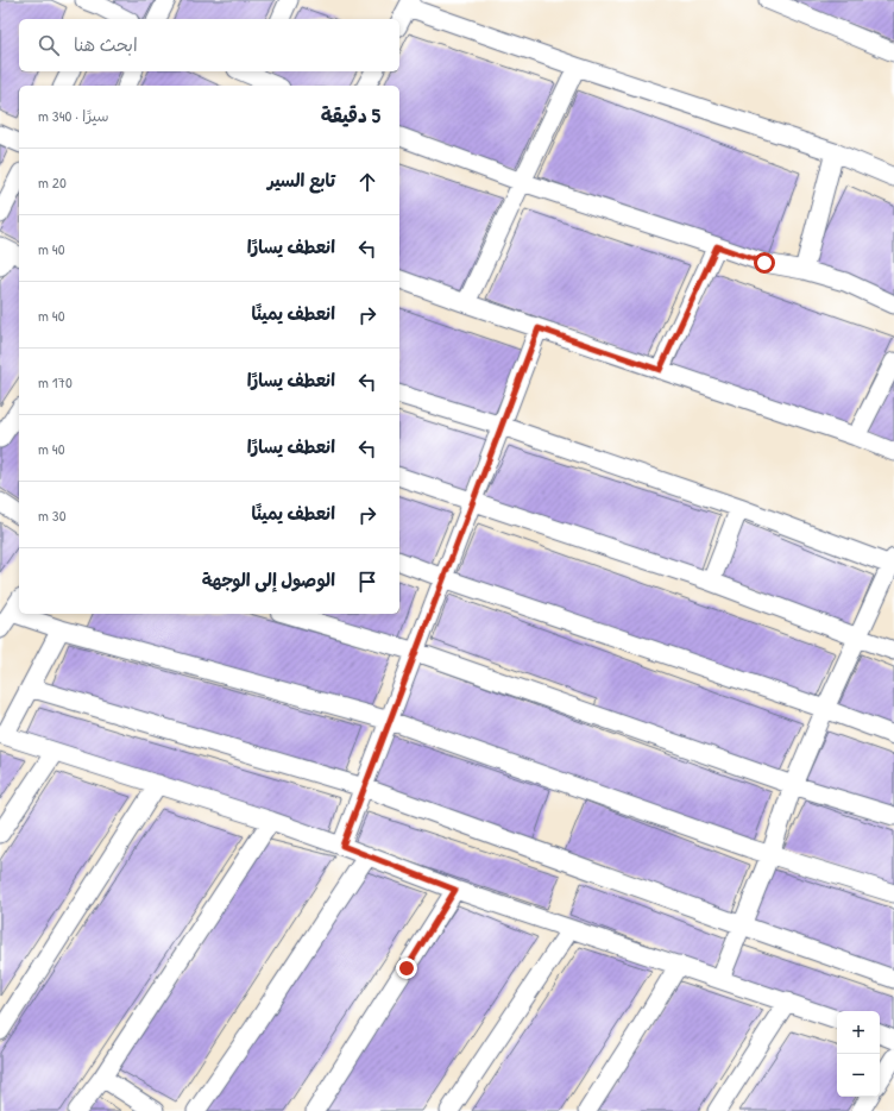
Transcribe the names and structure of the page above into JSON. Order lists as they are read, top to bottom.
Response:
{
  "page": {
    "search": "ابحث هنا",
    "heading": ["5 دقيقة", "سيرًا · 340 m"],
    "list": [
      ["تابع السير", "20 m"],
      ["انعطف يسارًا", "40 m"],
      ["انعطف يمينًا", "40 m"],
      ["انعطف يسارًا", "170 m"],
      ["انعطف يسارًا", "40 m"],
      ["انعطف يمينًا", "30 m"],
      "الوصول إلى الوجهة"
    ],
    "map_buttons": ["+", "−"]
  }
}
